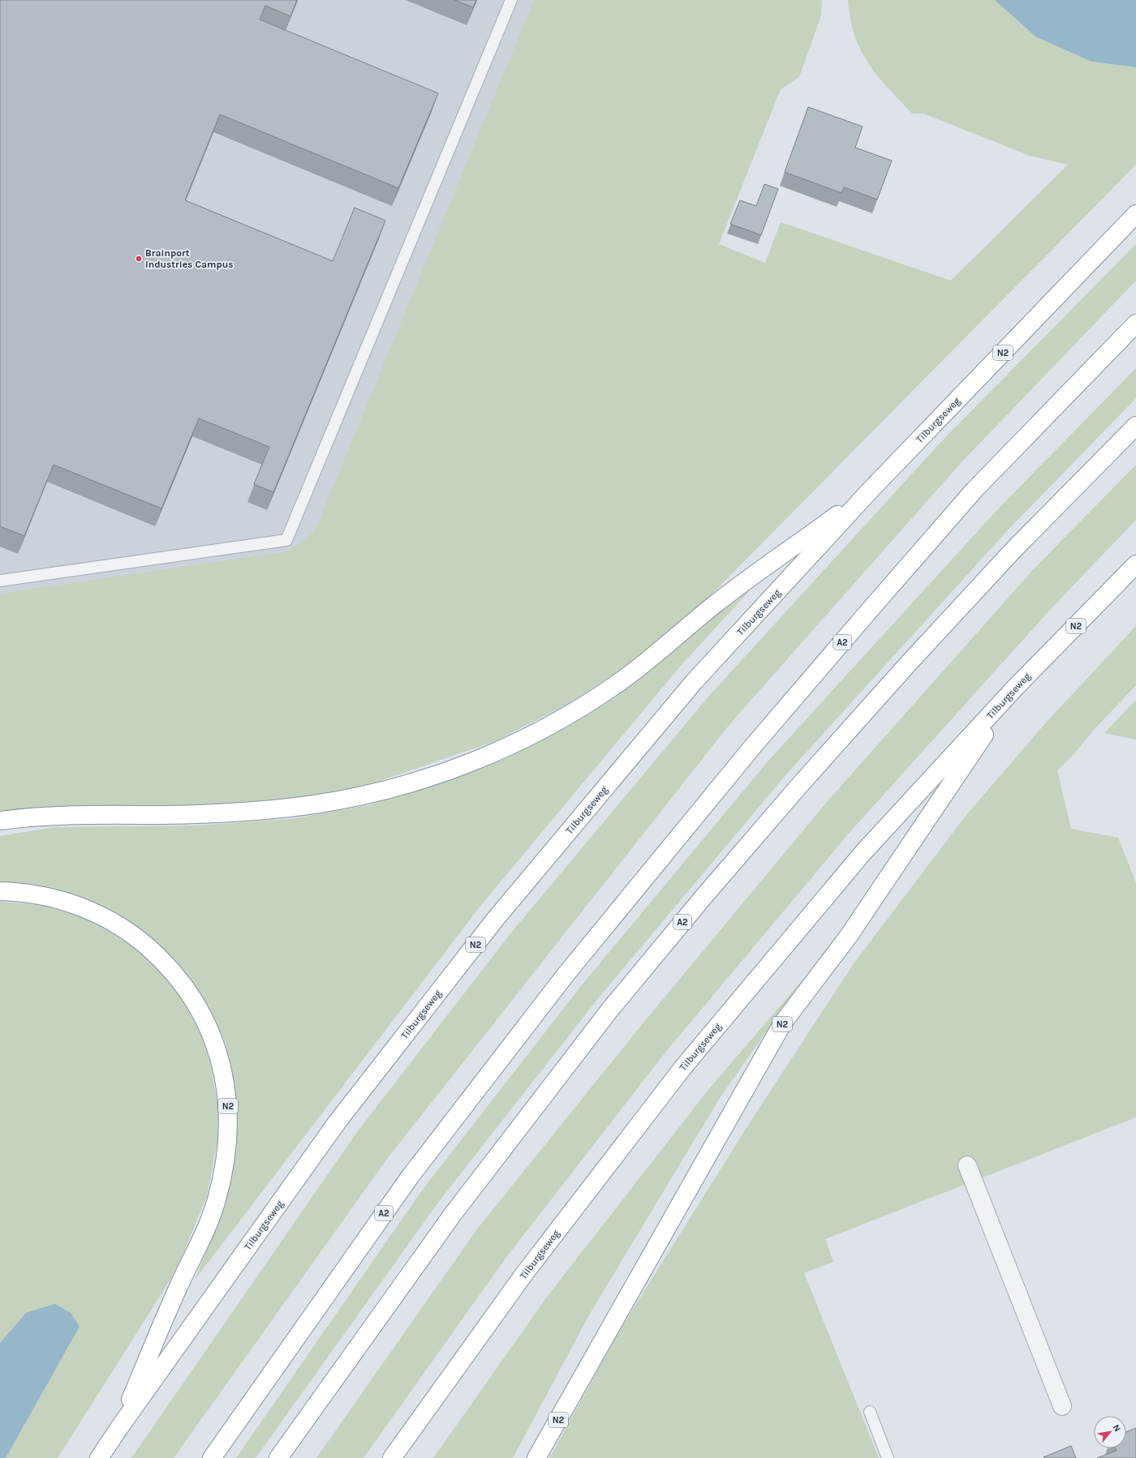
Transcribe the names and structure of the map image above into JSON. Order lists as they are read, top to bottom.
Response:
{
  "streets": {
    "highway": ["N2", "Tilburgseweg", "A2"]
  },
  "crossings": [
    ["N2", "Tilburgseweg"]
  ],
  "places": ["Brainport Industries Campus"],
  "north": "top right"
}
